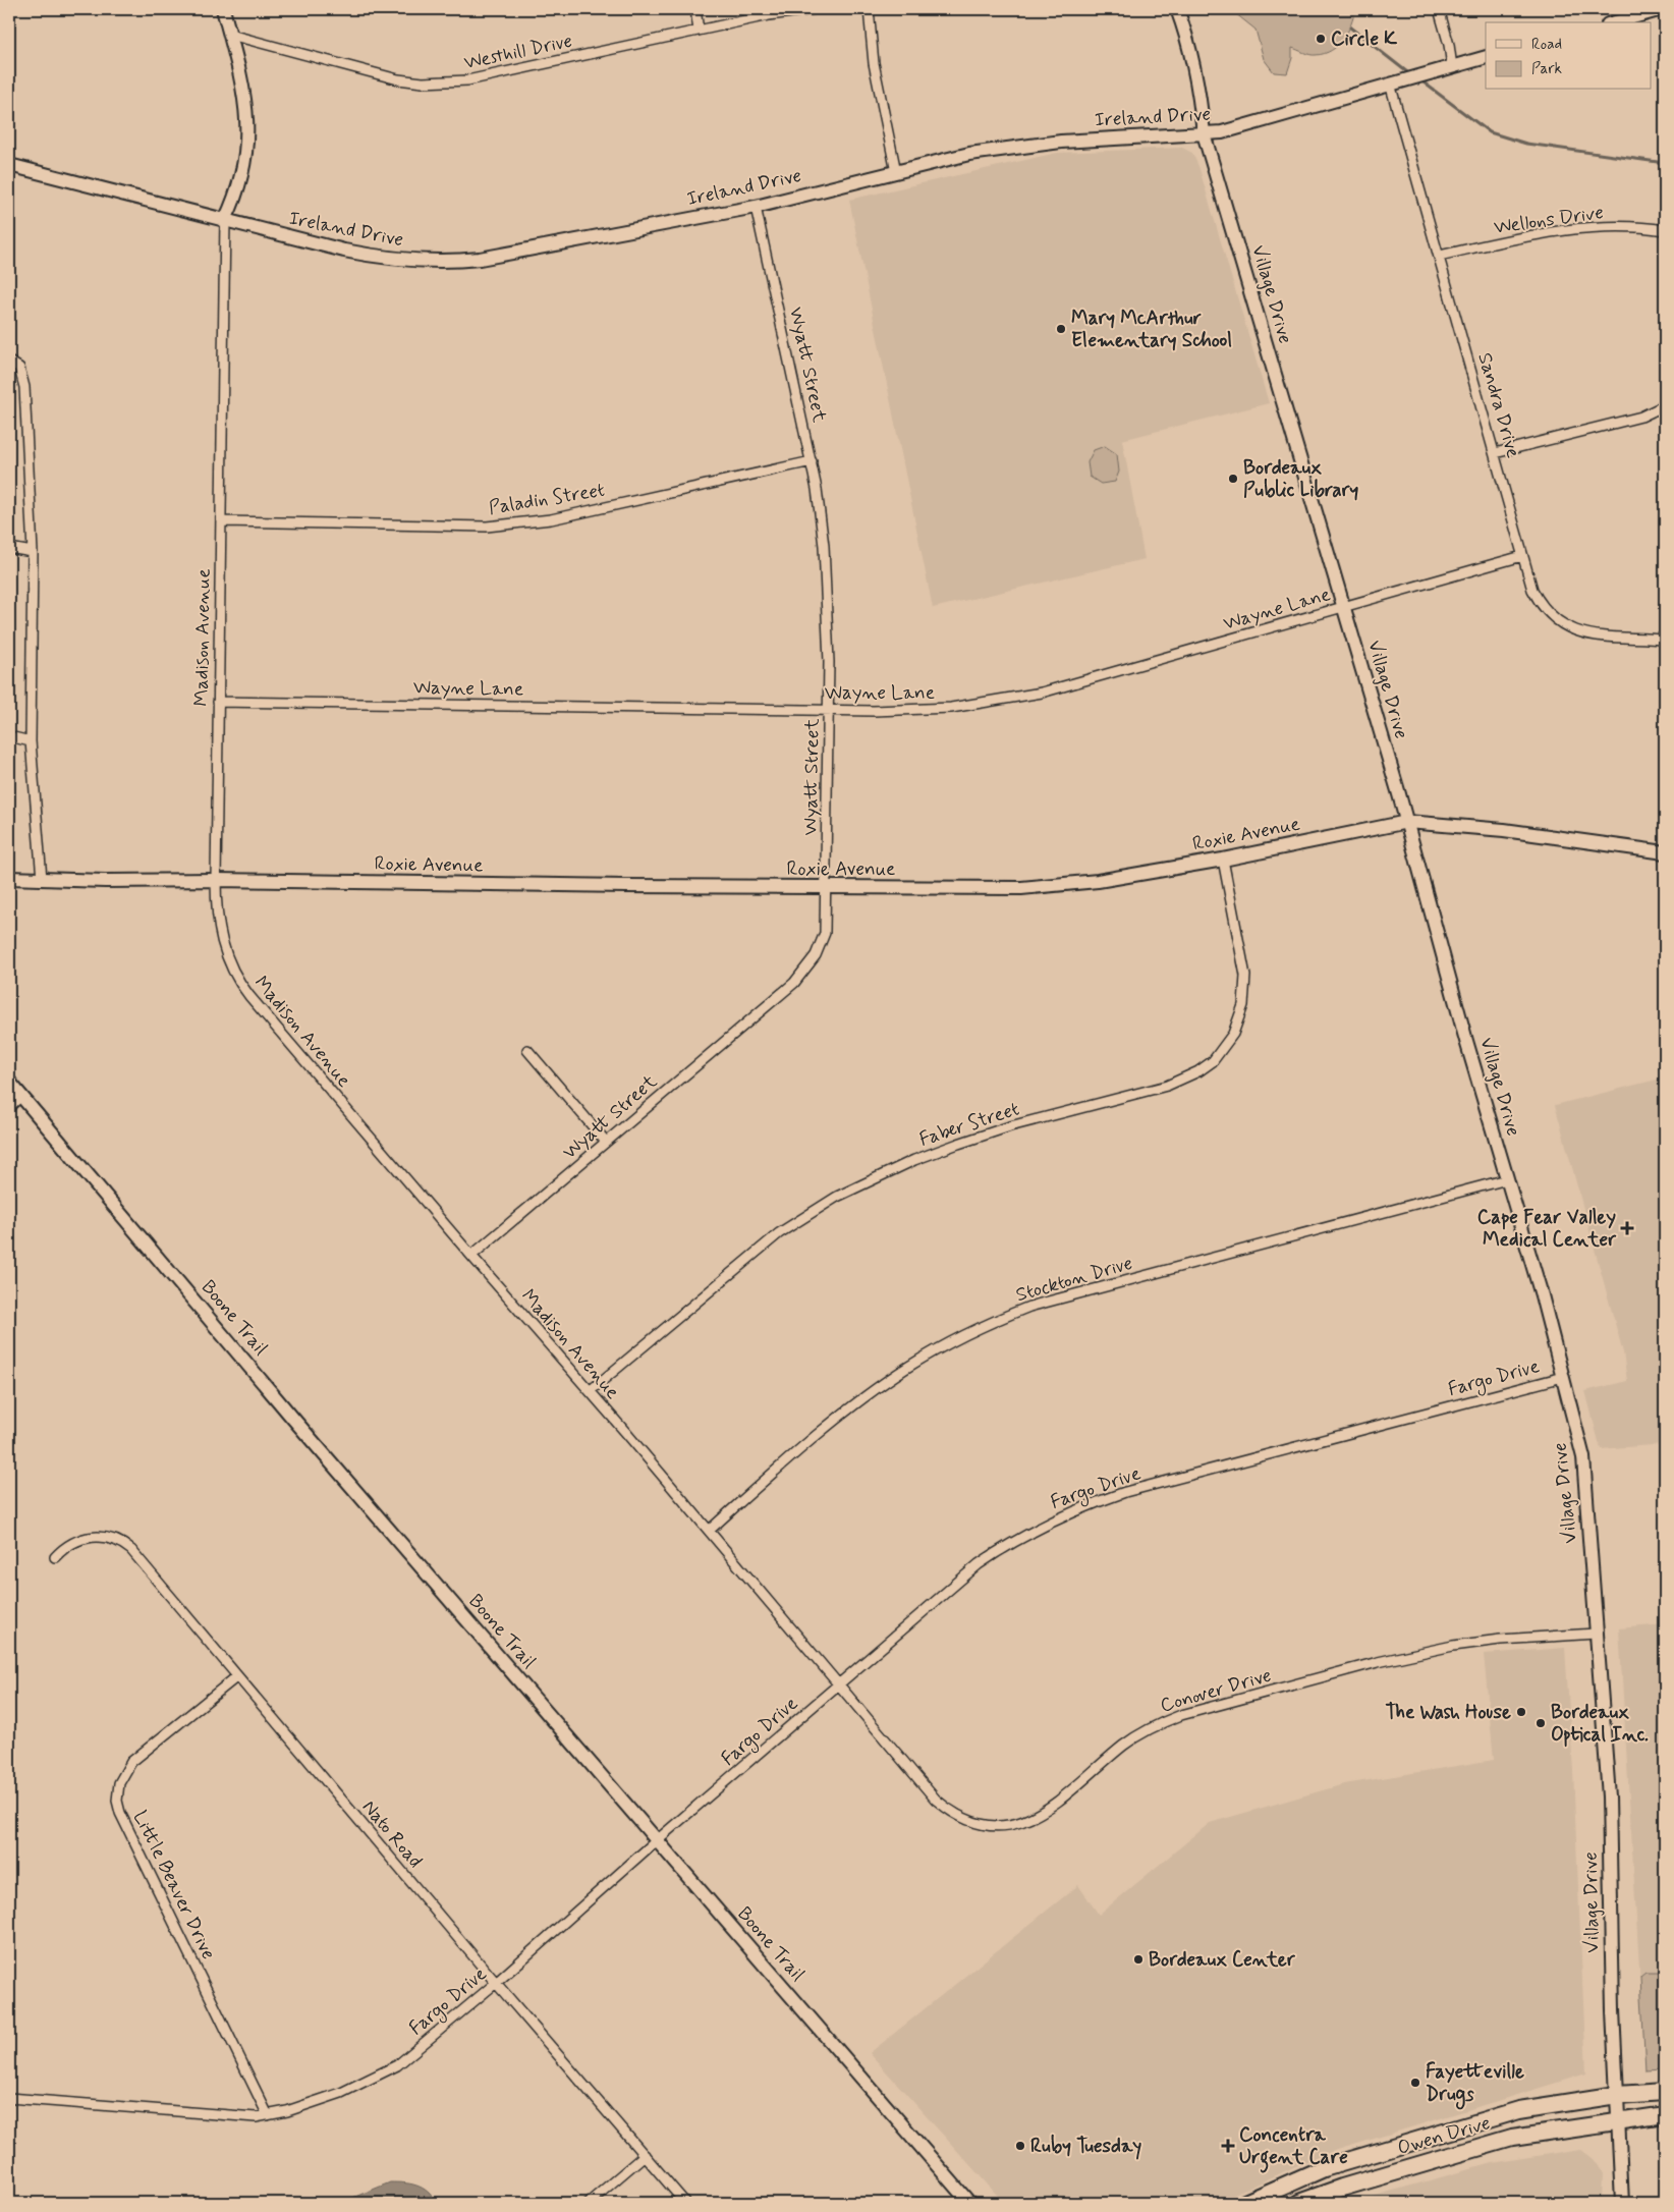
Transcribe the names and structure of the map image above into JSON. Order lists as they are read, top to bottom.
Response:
{
  "streets": {
    "highway": ["Owen Drive"],
    "main road": [
      "Ireland Drive",
      "Village Drive",
      "Roxie Avenue",
      "Boone Trail"
    ],
    "street": [
      "Westhill Drive",
      "Wellons Drive",
      "Wyatt Street",
      "Sandra Drive",
      "Paladin Street",
      "Wayne Lane",
      "Madison Avenue",
      "Faber Street",
      "Stockton Drive",
      "Fargo Drive",
      "Conover Drive",
      "Nato Road",
      "Little Beaver Drive"
    ]
  },
  "crossings": [
    ["Ireland Drive", "Village Drive"],
    ["Ireland Drive", "Wyatt Street"],
    ["Ireland Drive", "Sandra Drive"],
    ["Ireland Drive", "Madison Avenue"],
    ["Wellons Drive", "Sandra Drive"],
    ["Village Drive", "Wayne Lane"],
    ["Village Drive", "Roxie Avenue"],
    ["Village Drive", "Stockton Drive"],
    ["Village Drive", "Fargo Drive"],
    ["Village Drive", "Conover Drive"],
    ["Village Drive", "Owen Drive"],
    ["Wyatt Street", "Paladin Street"],
    ["Wyatt Street", "Wayne Lane"],
    ["Wyatt Street", "Madison Avenue"],
    ["Wyatt Street", "Roxie Avenue"],
    ["Sandra Drive", "Wayne Lane"],
    ["Paladin Street", "Madison Avenue"],
    ["Wayne Lane", "Madison Avenue"],
    ["Madison Avenue", "Roxie Avenue"],
    ["Madison Avenue", "Faber Street"],
    ["Madison Avenue", "Stockton Drive"],
    ["Madison Avenue", "Fargo Drive"],
    ["Madison Avenue", "Conover Drive"],
    ["Roxie Avenue", "Faber Street"],
    ["Boone Trail", "Fargo Drive"],
    ["Fargo Drive", "Conover Drive"],
    ["Fargo Drive", "Nato Road"],
    ["Fargo Drive", "Little Beaver Drive"],
    ["Nato Road", "Little Beaver Drive"]
  ],
  "places": {
    "other": [
      "Circle K",
      "Mary McArthur Elementary School",
      "Bordeaux Public Library",
      "The Wash House",
      "Bordeaux Optical Inc.",
      "Bordeaux Center",
      "Fayetteville Drugs",
      "Ruby Tuesday"
    ],
    "health": ["Cape Fear Valley Medical Center", "Concentra Urgent Care"]
  },
  "legend": ["Road", "Park"]
}
